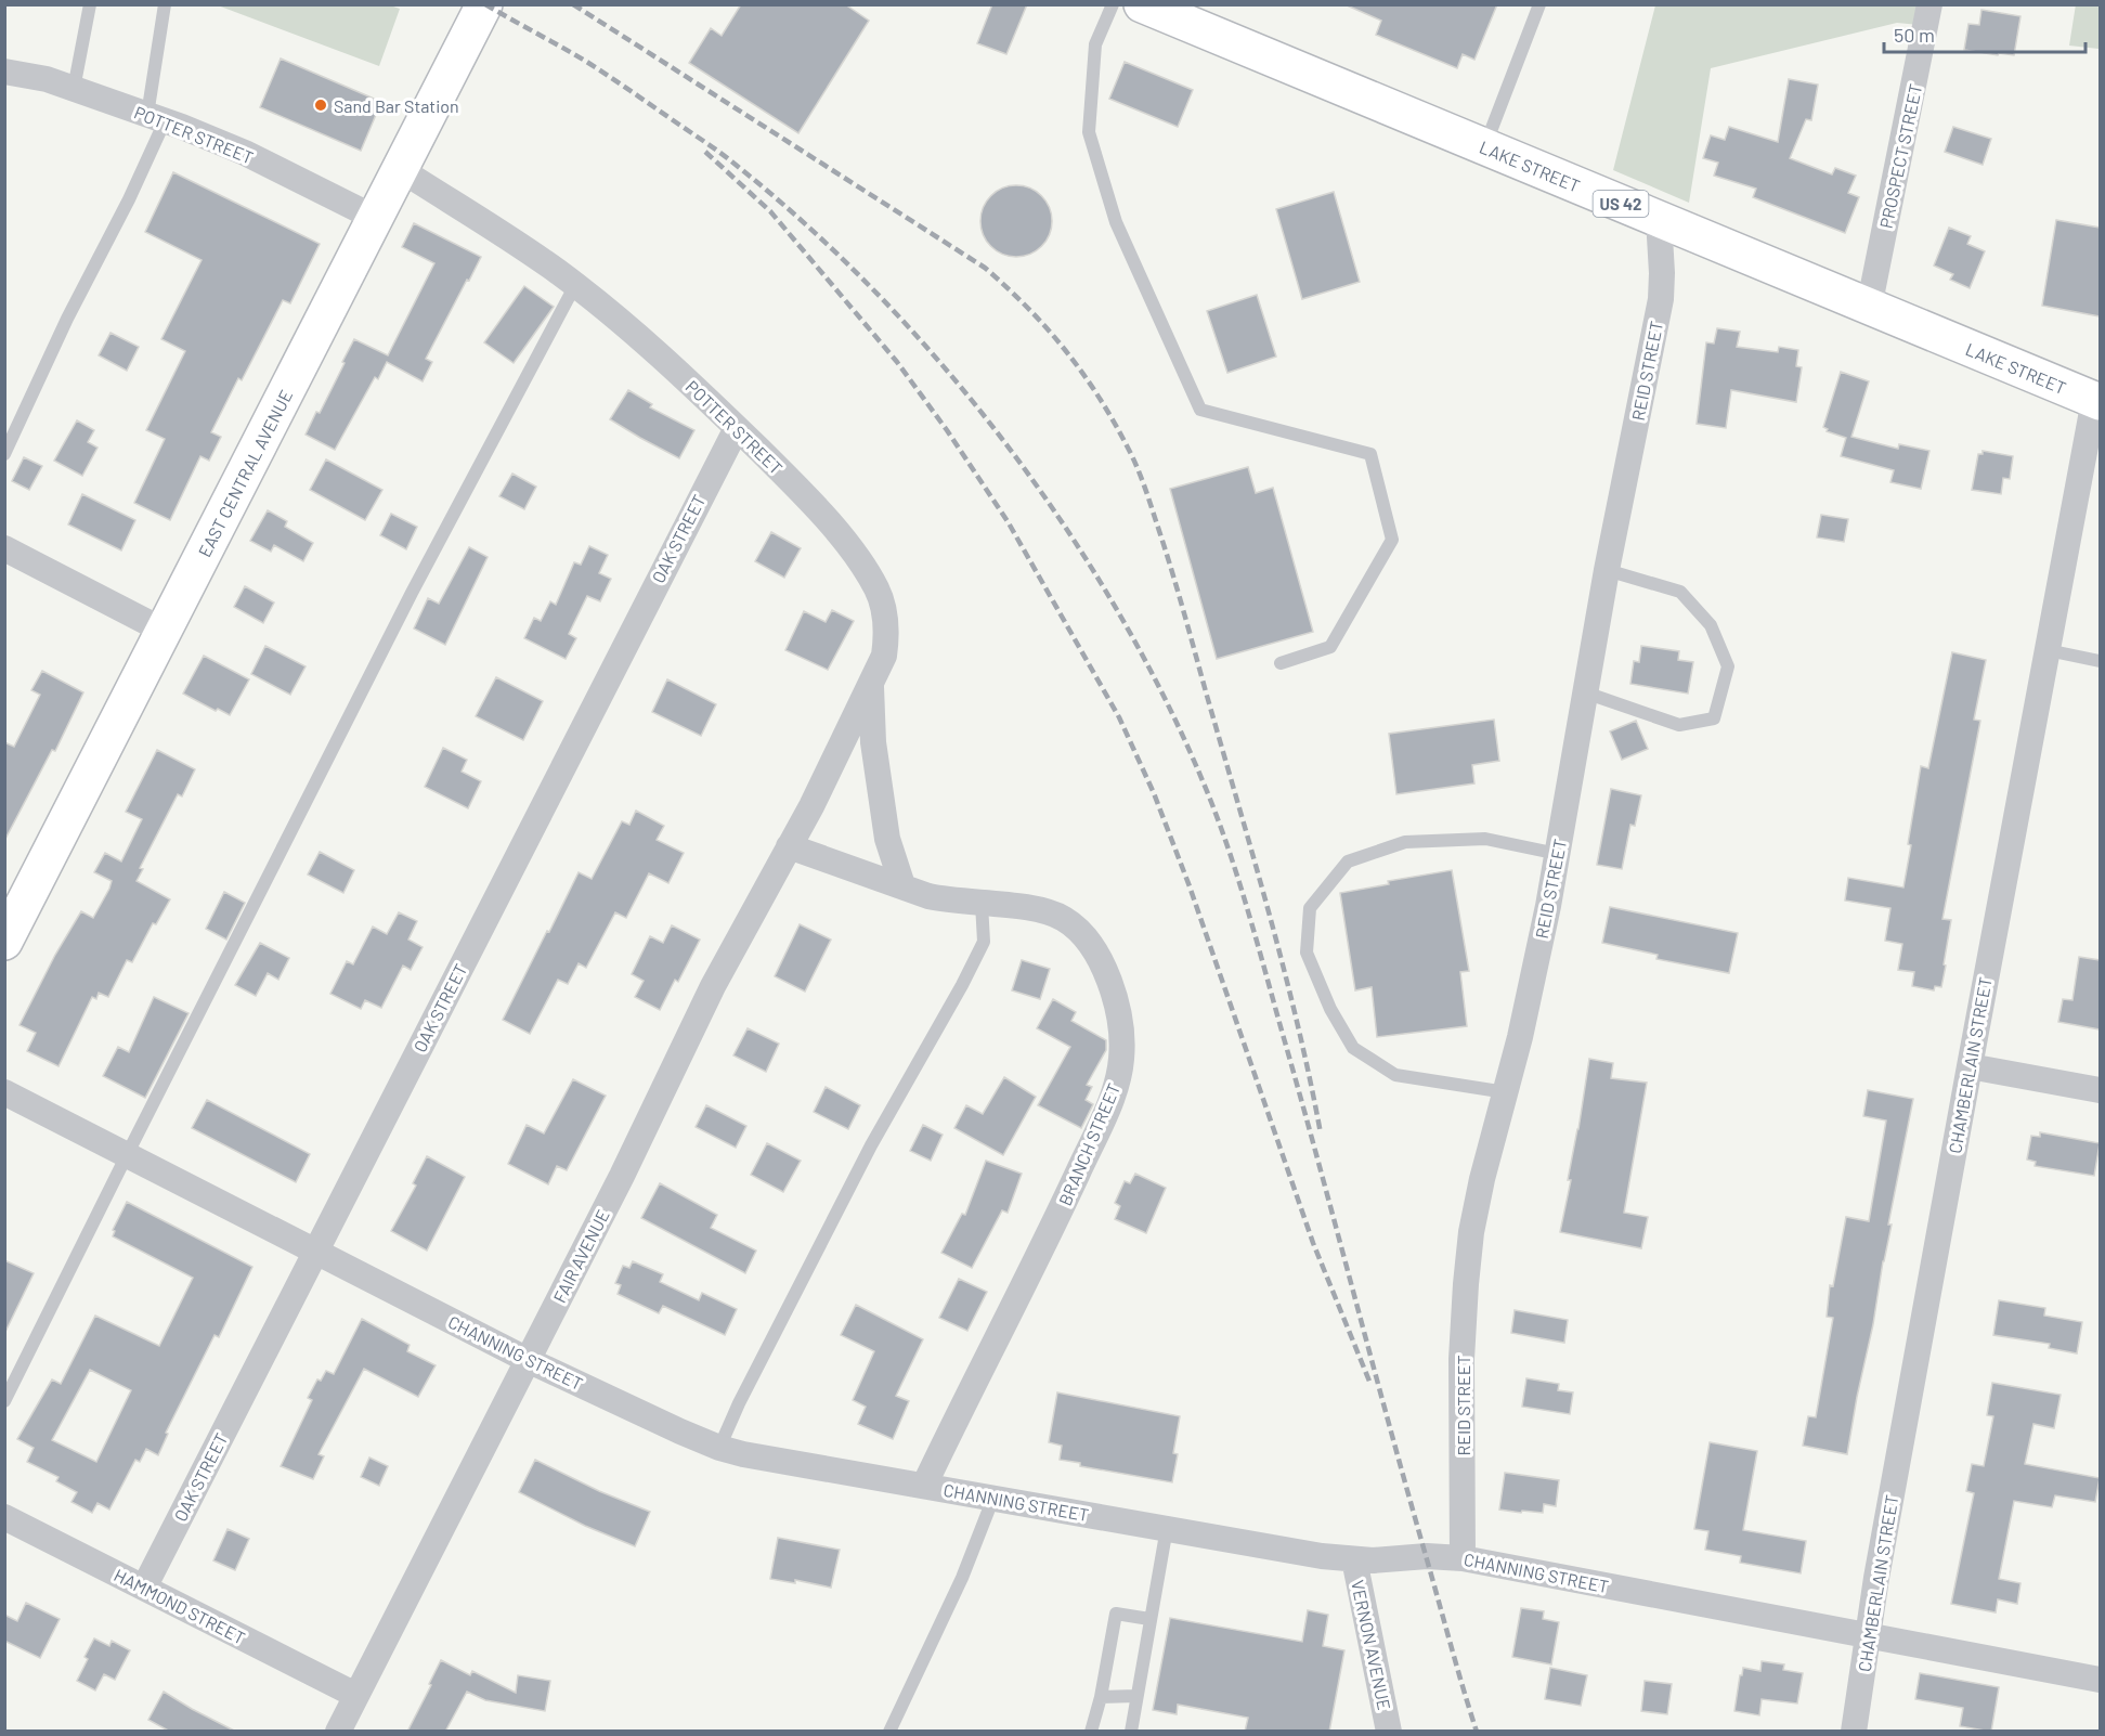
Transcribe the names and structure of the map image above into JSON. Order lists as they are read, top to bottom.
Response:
{
  "streets": {
    "main road": ["LAKE STREET", "US 42", "EAST CENTRAL AVENUE"],
    "street": [
      "POTTER STREET",
      "PROSPECT STREET",
      "REID STREET",
      "OAK STREET",
      "CHAMBERLAIN STREET",
      "BRANCH STREET",
      "FAIR AVENUE",
      "CHANNING STREET",
      "HAMMOND STREET",
      "VERNON AVENUE"
    ]
  },
  "crossings": [
    ["POTTER STREET", "EAST CENTRAL AVENUE"],
    ["POTTER STREET", "OAK STREET"],
    ["POTTER STREET", "FAIR AVENUE"],
    ["PROSPECT STREET", "LAKE STREET"],
    ["LAKE STREET", "REID STREET"],
    ["LAKE STREET", "CHAMBERLAIN STREET"],
    ["REID STREET", "CHANNING STREET"],
    ["OAK STREET", "CHANNING STREET"],
    ["OAK STREET", "HAMMOND STREET"],
    ["CHAMBERLAIN STREET", "CHANNING STREET"],
    ["BRANCH STREET", "FAIR AVENUE"],
    ["BRANCH STREET", "CHANNING STREET"],
    ["FAIR AVENUE", "CHANNING STREET"],
    ["FAIR AVENUE", "HAMMOND STREET"],
    ["CHANNING STREET", "VERNON AVENUE"]
  ],
  "places": ["Sand Bar Station"],
  "scale_bar": "50 m"
}
